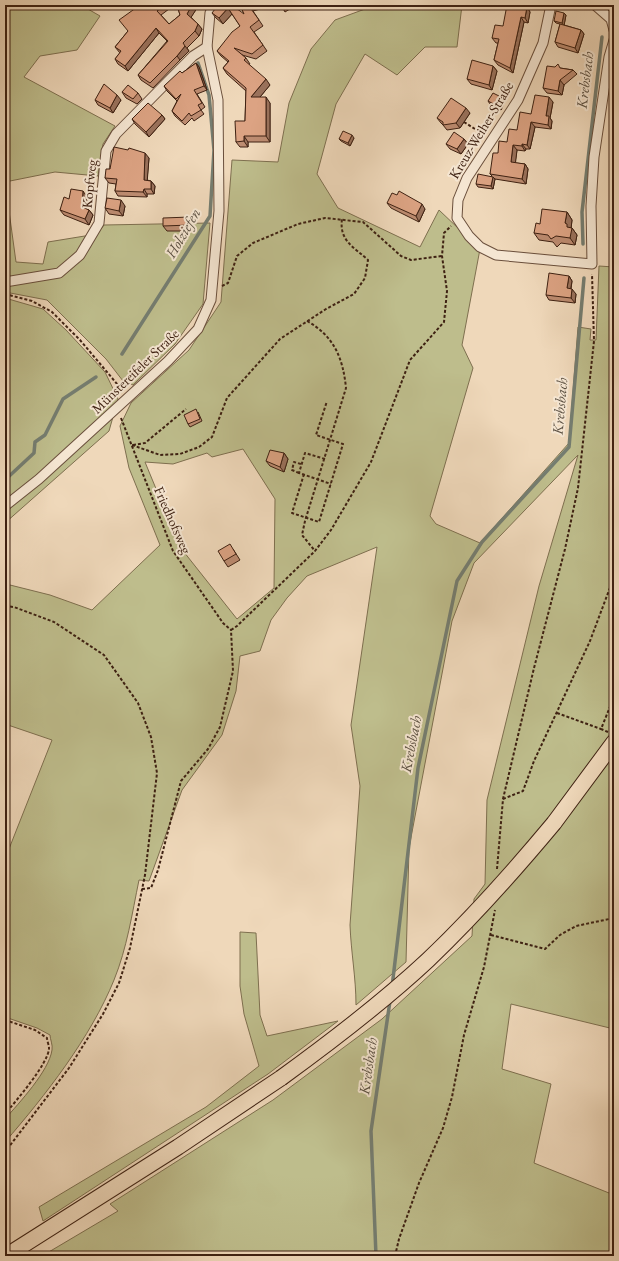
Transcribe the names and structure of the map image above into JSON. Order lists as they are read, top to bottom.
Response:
{
  "streets": {
    "street": ["Kreuz-Weiher-Straße", "Kopfweg", "Münstereifeler Straße"],
    "path": ["Friedhofsweg"]
  },
  "crossings": [
    ["Kopfweg", "Münstereifeler Straße"],
    ["Münstereifeler Straße", "Friedhofsweg"]
  ],
  "water": ["Krebsbach", "Holziefen"]
}
